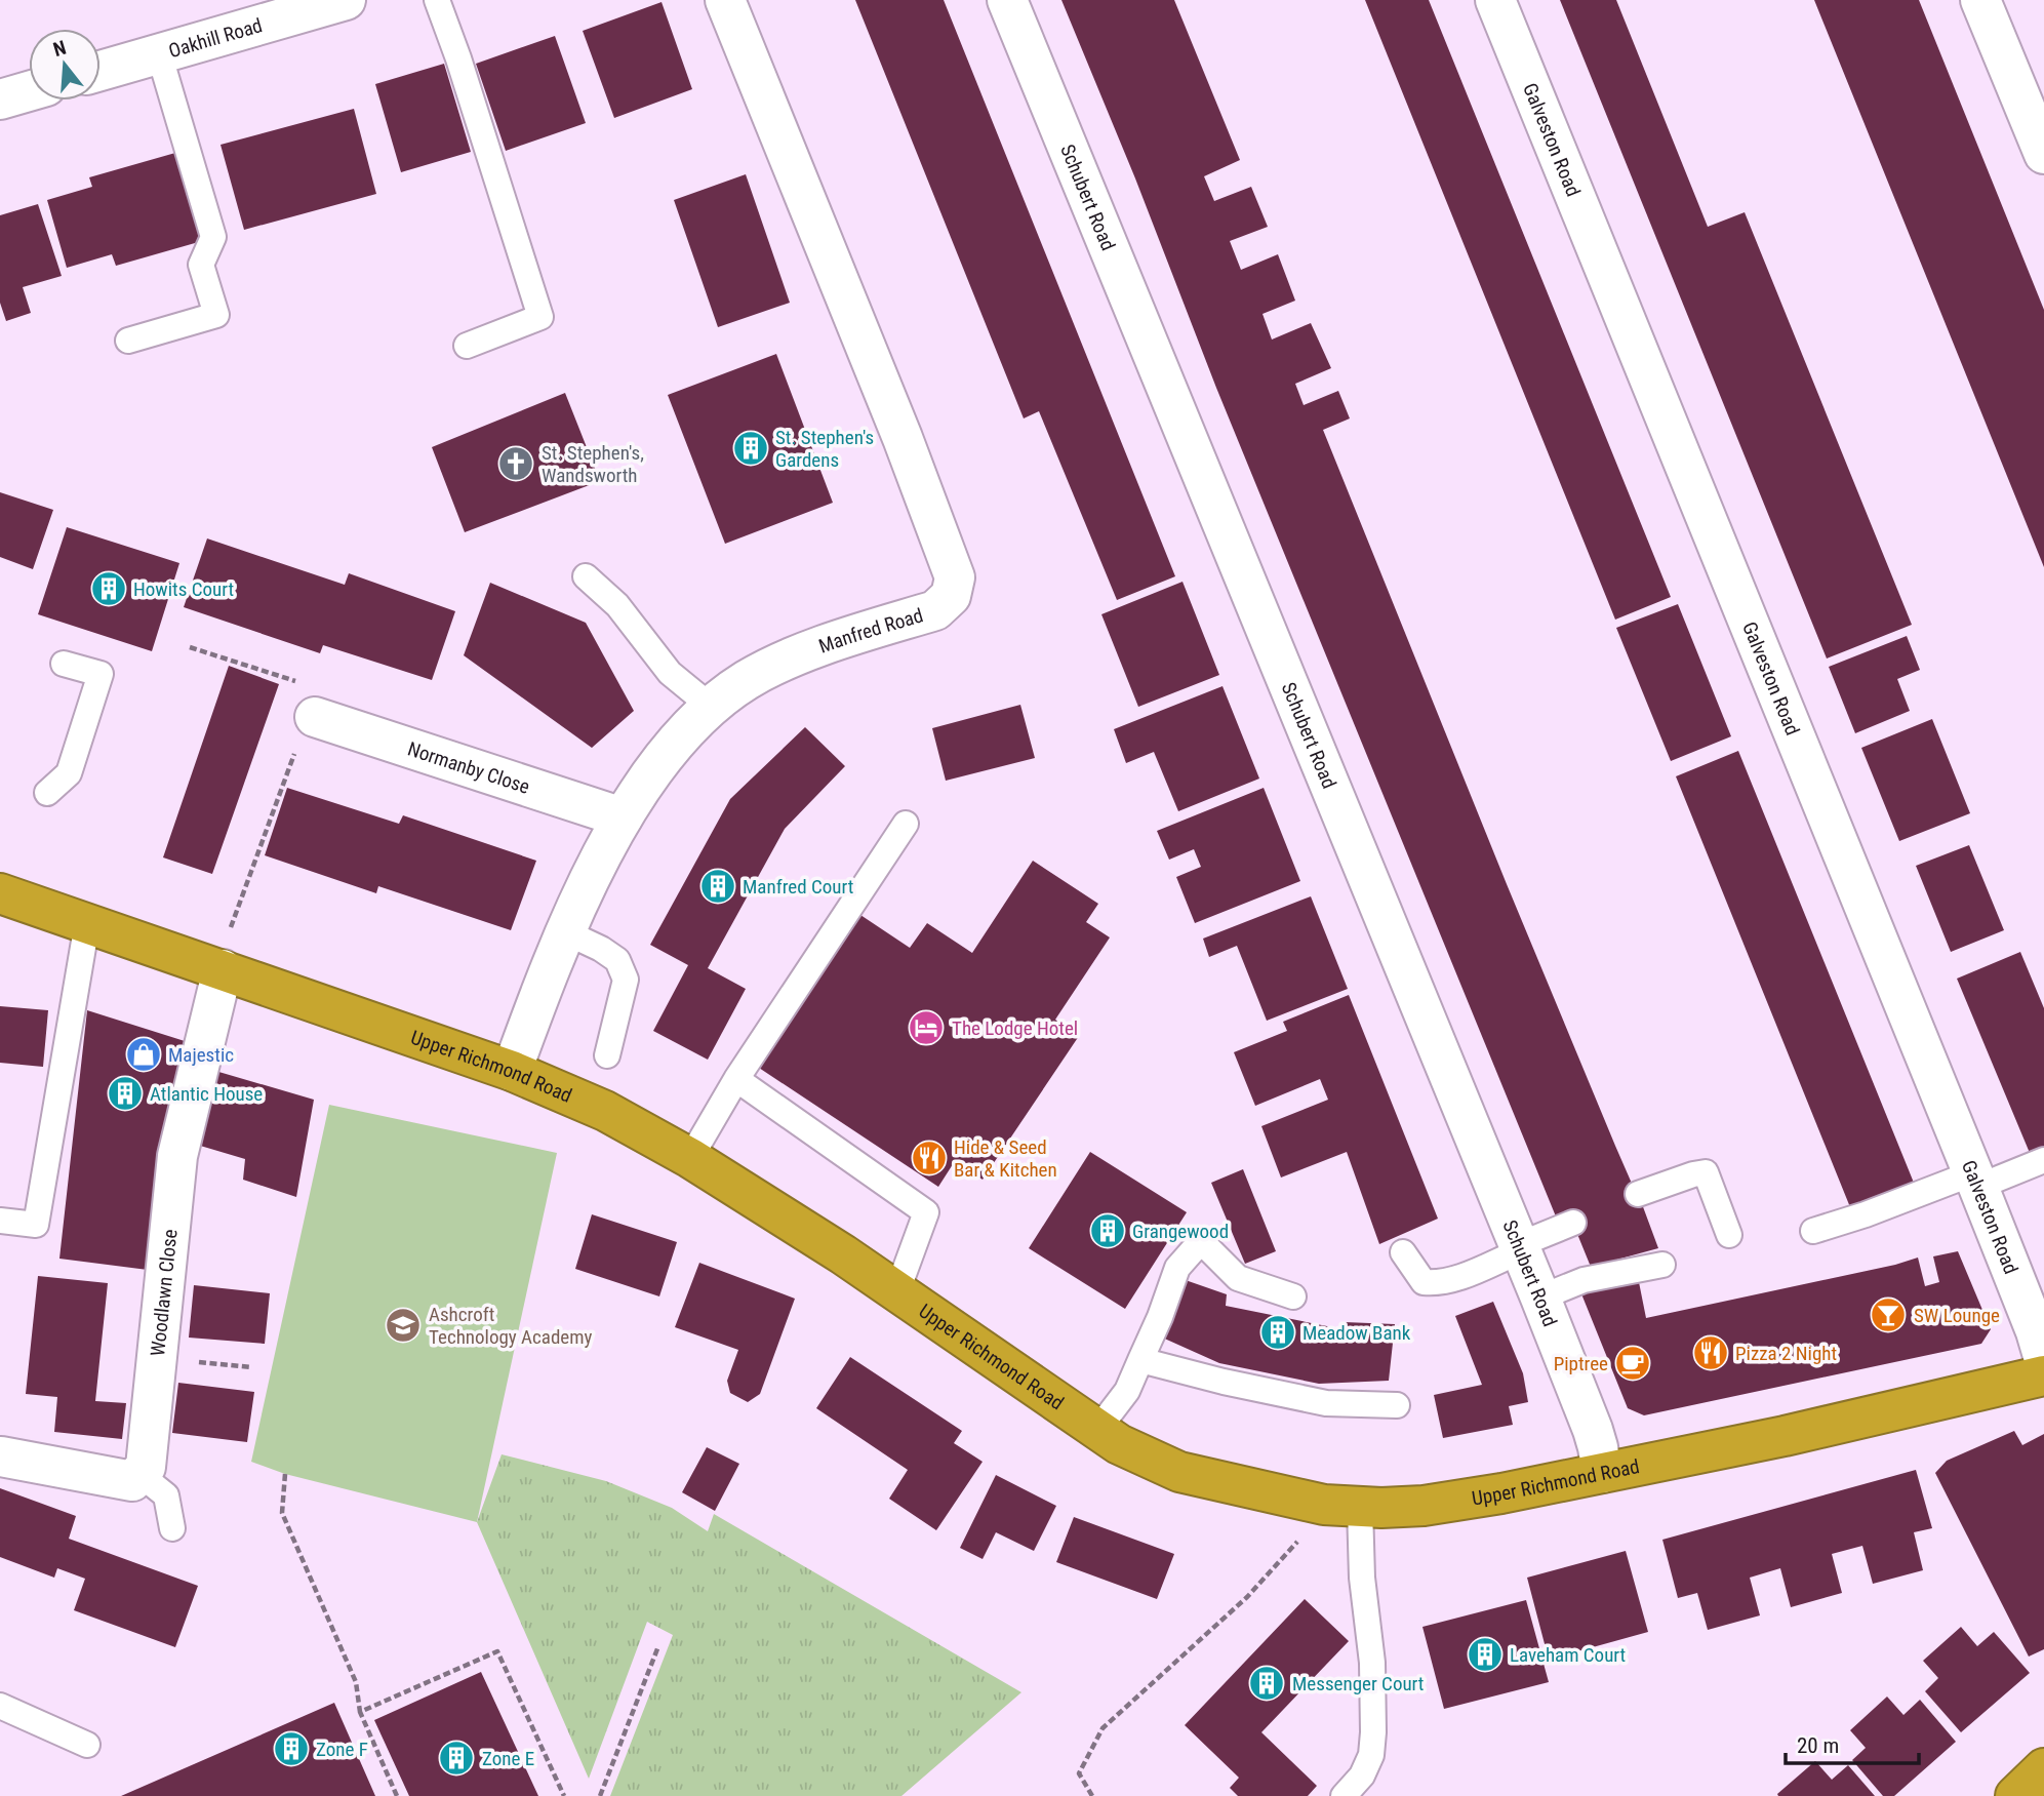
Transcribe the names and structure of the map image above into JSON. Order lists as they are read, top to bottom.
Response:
{
  "streets": {
    "highway": ["Upper Richmond Road"],
    "street": [
      "Oakhill Road",
      "Galveston Road",
      "Schubert Road",
      "Manfred Road",
      "Normanby Close",
      "Woodlawn Close"
    ]
  },
  "crossings": [
    ["Schubert Road", "Upper Richmond Road"],
    ["Manfred Road", "Normanby Close"],
    ["Manfred Road", "Upper Richmond Road"],
    ["Upper Richmond Road", "Woodlawn Close"]
  ],
  "places": {
    "building": [
      "St. Stephen's Gardens",
      "Howits Court",
      "Manfred Court",
      "Atlantic House",
      "Grangewood",
      "Meadow Bank",
      "Laveham Court",
      "Messenger Court",
      "Zone F",
      "Zone E"
    ],
    "church": ["St. Stephen's, Wandsworth"],
    "hotel": ["The Lodge Hotel"],
    "shop": ["Majestic"],
    "restaurant": ["Hide & Seed Bar & Kitchen", "Pizza 2 Night"],
    "bar": ["SW Lounge"],
    "school or university": ["Ashcroft Technology Academy"],
    "cafe": ["Piptree"]
  },
  "scale_bar": "20 m",
  "north": "top"
}
